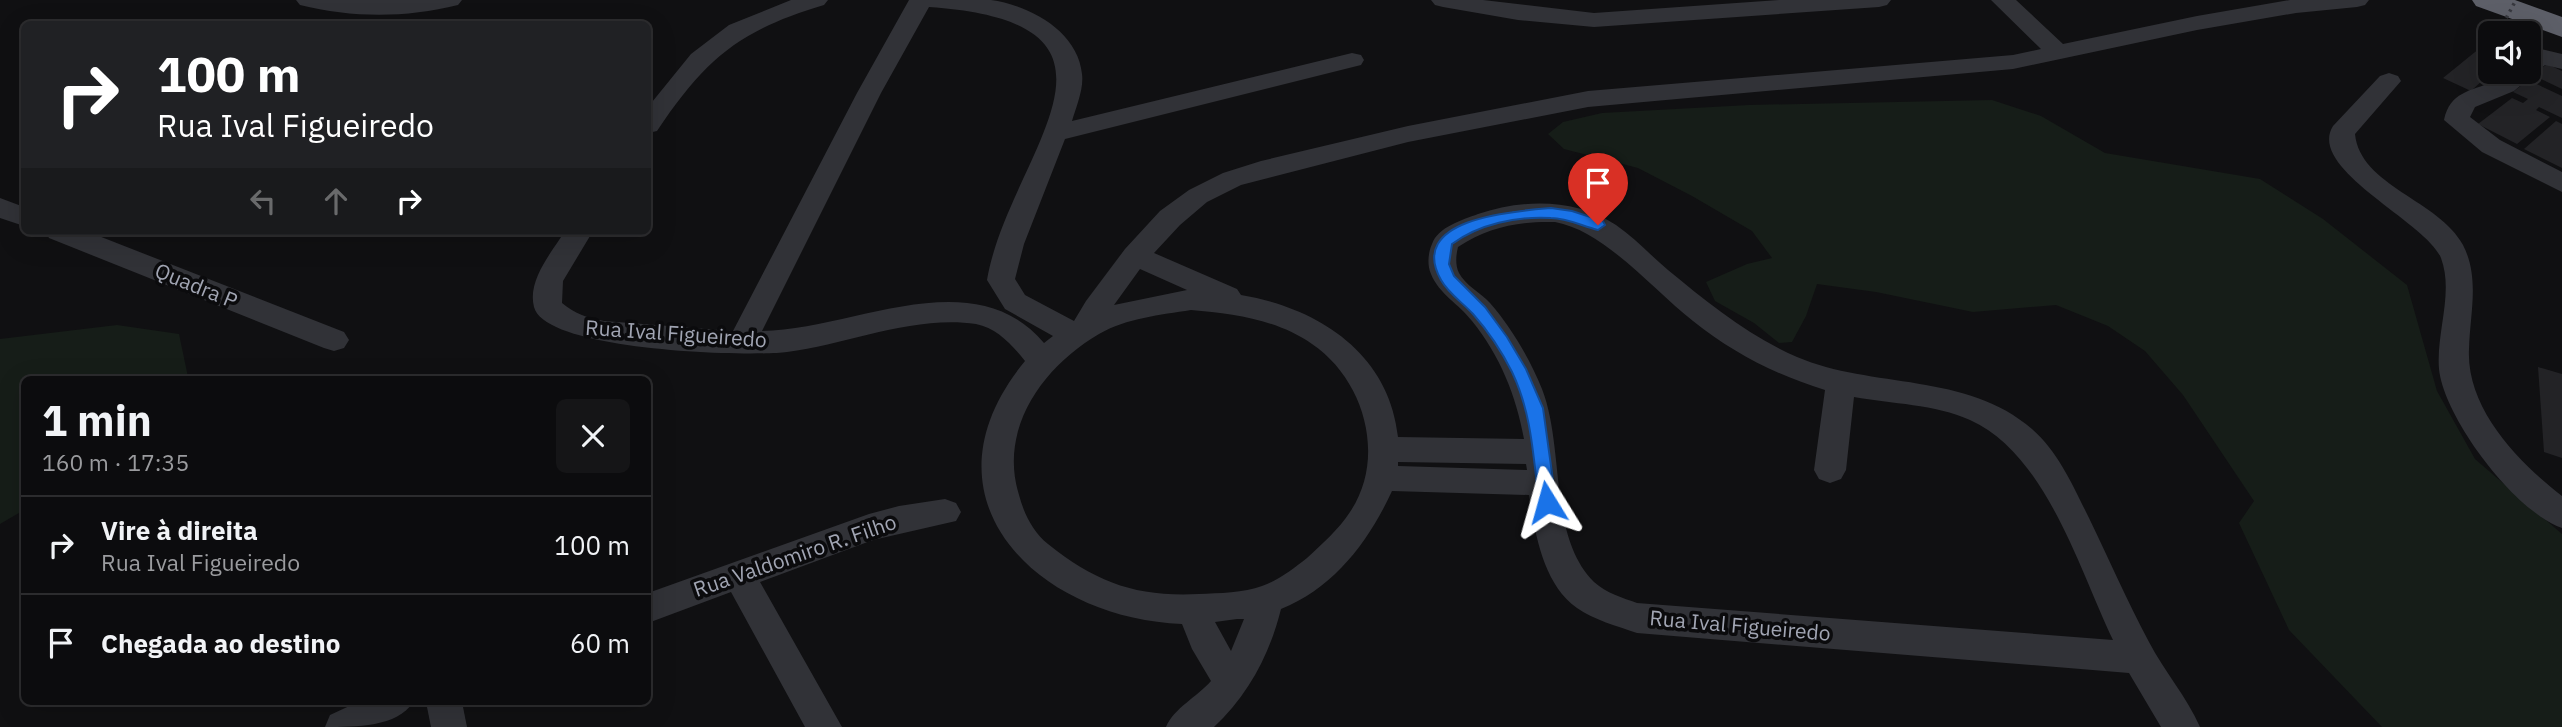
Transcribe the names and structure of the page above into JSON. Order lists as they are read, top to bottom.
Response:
{
  "streets": {
    "street": ["Quadra P", "Rua Ival Figueiredo", "Rua Valdomiro R. Filho"]
  },
  "page": {
    "turn": ["100 m", "Rua Ival Figueiredo"],
    "heading": ["1 min", "160 m · 17:35"],
    "list": [
      {
        "name": "Vire à direita",
        "note": "Rua Ival Figueiredo",
        "value": "100 m"
      },
      {
        "name": "Chegada ao destino",
        "value": "60 m"
      }
    ]
  }
}
